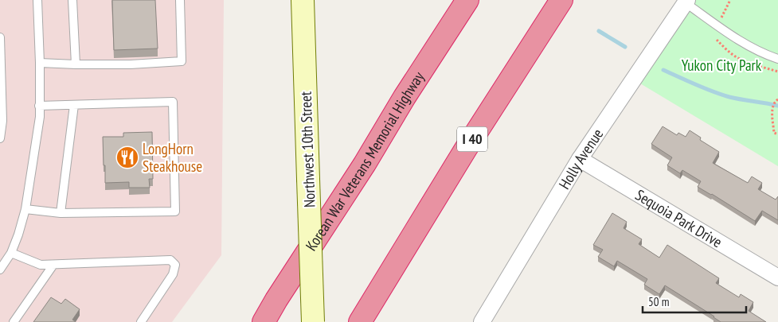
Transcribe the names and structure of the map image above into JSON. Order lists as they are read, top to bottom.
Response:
{
  "streets": {
    "highway": ["I 40", "Korean War Veterans Memorial Highway"],
    "main road": ["Northwest 10th Street"],
    "street": ["Holly Avenue", "Sequoia Park Drive"]
  },
  "crossings": [
    ["Holly Avenue", "Sequoia Park Drive"]
  ],
  "parks": ["Yukon City Park"],
  "places": {
    "restaurant": ["LongHorn Steakhouse"]
  },
  "scale_bar": "50 m"
}
